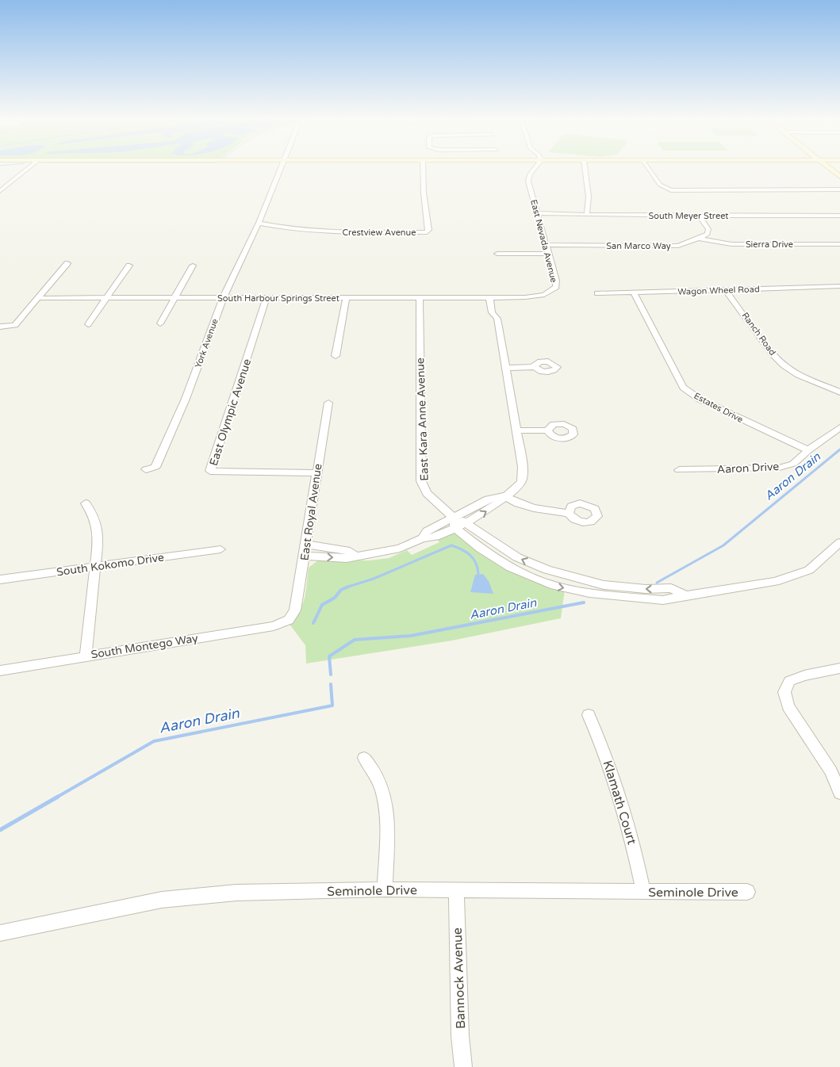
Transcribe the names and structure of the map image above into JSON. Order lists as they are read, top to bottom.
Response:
{
  "streets": {
    "street": [
      "South Meyer Street",
      "Crestview Avenue",
      "East Nevada Avenue",
      "Sierra Drive",
      "San Marco Way",
      "Wagon Wheel Road",
      "South Harbour Springs Street",
      "Ranch Road",
      "York Avenue",
      "Estates Drive",
      "East Olympic Avenue",
      "East Kara Anne Avenue",
      "Aaron Drive",
      "East Royal Avenue",
      "South Kokomo Drive",
      "South Montego Way",
      "Klamath Court",
      "Seminole Drive",
      "Bannock Avenue"
    ]
  },
  "crossings": [
    ["South Meyer Street", "East Nevada Avenue"],
    ["Crestview Avenue", "York Avenue"],
    ["East Nevada Avenue", "San Marco Way"],
    ["East Nevada Avenue", "South Harbour Springs Street"],
    ["Sierra Drive", "San Marco Way"],
    ["Wagon Wheel Road", "Ranch Road"],
    ["Wagon Wheel Road", "Estates Drive"],
    ["South Harbour Springs Street", "York Avenue"],
    ["South Harbour Springs Street", "East Olympic Avenue"],
    ["South Harbour Springs Street", "East Kara Anne Avenue"],
    ["Estates Drive", "Aaron Drive"],
    ["East Olympic Avenue", "East Royal Avenue"],
    ["East Royal Avenue", "South Montego Way"],
    ["Klamath Court", "Seminole Drive"],
    ["Seminole Drive", "Bannock Avenue"]
  ],
  "water": ["Aaron Drain"]
}
